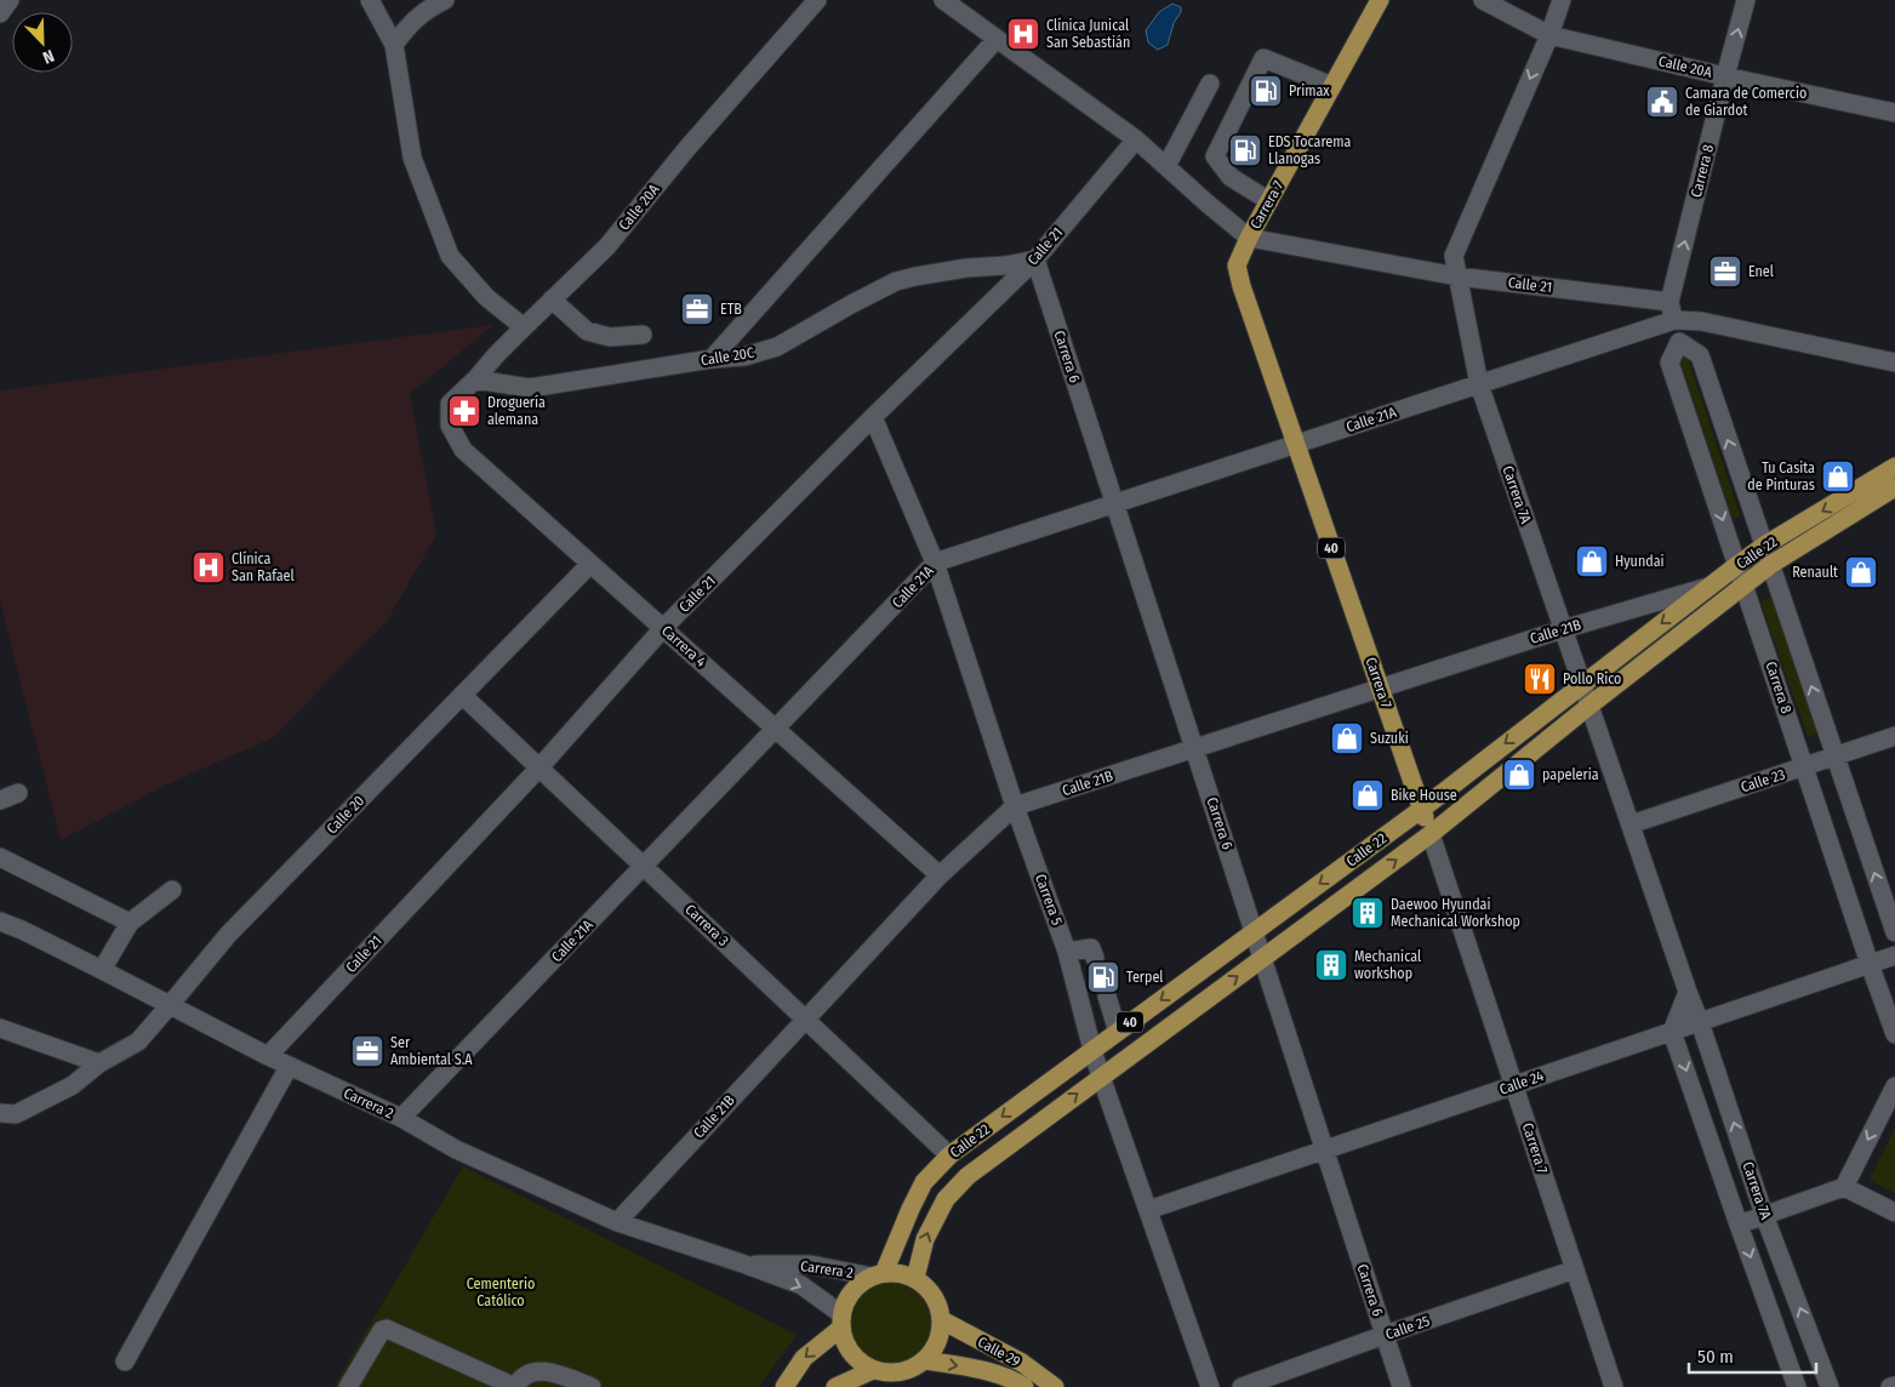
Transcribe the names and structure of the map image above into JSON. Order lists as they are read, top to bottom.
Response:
{
  "streets": {
    "main road": [
      "Carrera 7",
      "40",
      "Calle 22",
      "Calle 29"
    ],
    "street": [
      "Calle 20A",
      "Carrera 8",
      "Calle 21",
      "Calle 20C",
      "Carrera 6",
      "Calle 21A",
      "Carrera 7A",
      "Calle 21B",
      "Carrera 4",
      "Calle 23",
      "Calle 20",
      "Carrera 5",
      "Carrera 3",
      "Calle 24",
      "Carrera 2",
      "Calle 25"
    ]
  },
  "crossings": [
    ["Calle 20A", "Carrera 8"],
    ["Calle 20A", "Calle 20C"],
    ["Calle 20A", "Carrera 7A"],
    ["Calle 20A", "Carrera 4"],
    ["Carrera 8", "Calle 21"],
    ["Carrera 8", "Calle 21A"],
    ["Carrera 8", "Calle 22"],
    ["Carrera 8", "Calle 23"],
    ["Carrera 8", "Calle 24"],
    ["Carrera 7", "Calle 21"],
    ["Carrera 7", "Calle 21A"],
    ["Carrera 7", "Calle 22"],
    ["Carrera 7", "Calle 21B"],
    ["Carrera 7", "Calle 24"],
    ["Carrera 7", "Calle 25"],
    ["Calle 21", "Calle 20C"],
    ["Calle 21", "Carrera 6"],
    ["Calle 21", "Carrera 7A"],
    ["Calle 21", "Carrera 4"],
    ["Calle 21", "Carrera 5"],
    ["Calle 21", "Carrera 3"],
    ["Calle 21", "Carrera 2"],
    ["Calle 20C", "Carrera 6"],
    ["Carrera 6", "Calle 21A"],
    ["Carrera 6", "Calle 22"],
    ["Carrera 6", "Calle 21B"],
    ["Carrera 6", "Calle 24"],
    ["Carrera 6", "Calle 25"],
    ["Calle 21A", "Carrera 7A"],
    ["Calle 21A", "Carrera 4"],
    ["Calle 21A", "Carrera 5"],
    ["Calle 21A", "Carrera 3"],
    ["Calle 21A", "Carrera 2"],
    ["Carrera 7A", "Calle 22"],
    ["Carrera 7A", "Calle 21B"],
    ["Carrera 7A", "Calle 23"],
    ["Carrera 7A", "Calle 24"],
    ["40", "Calle 22"],
    ["40", "Carrera 2"],
    ["40", "Calle 29"],
    ["Calle 22", "Calle 21B"],
    ["Calle 22", "Carrera 5"],
    ["Calle 22", "Carrera 3"],
    ["Calle 22", "Carrera 2"],
    ["Calle 22", "Calle 29"],
    ["Calle 21B", "Carrera 4"],
    ["Calle 21B", "Carrera 5"],
    ["Calle 21B", "Carrera 3"],
    ["Calle 21B", "Carrera 2"],
    ["Carrera 4", "Calle 20"],
    ["Calle 20", "Carrera 3"],
    ["Calle 20", "Carrera 2"],
    ["Carrera 5", "Calle 24"],
    ["Carrera 2", "Calle 29"]
  ],
  "parks": ["Cementerio Católico"],
  "places": {
    "hospital": ["Clínica Junical San Sebastián", "Clínica San Rafael"],
    "fuel station": ["Primax", "EDS Tocarema Llanogas", "Terpel"],
    "public building": ["Camara de Comercio de Giardot"],
    "office": ["Enel", "ETB", "Ser Ambiental S.A"],
    "pharmacy": ["Droguería alemana"],
    "shop": [
      "Tu Casita de Pinturas",
      "Hyundai",
      "Renault",
      "Suzuki",
      "papeleria",
      "Bike House"
    ],
    "restaurant": ["Pollo Rico"],
    "building": ["Daewoo Hyundai Mechanical Workshop", "Mechanical workshop"]
  },
  "scale_bar": "50 m",
  "north": "bottom right"
}
